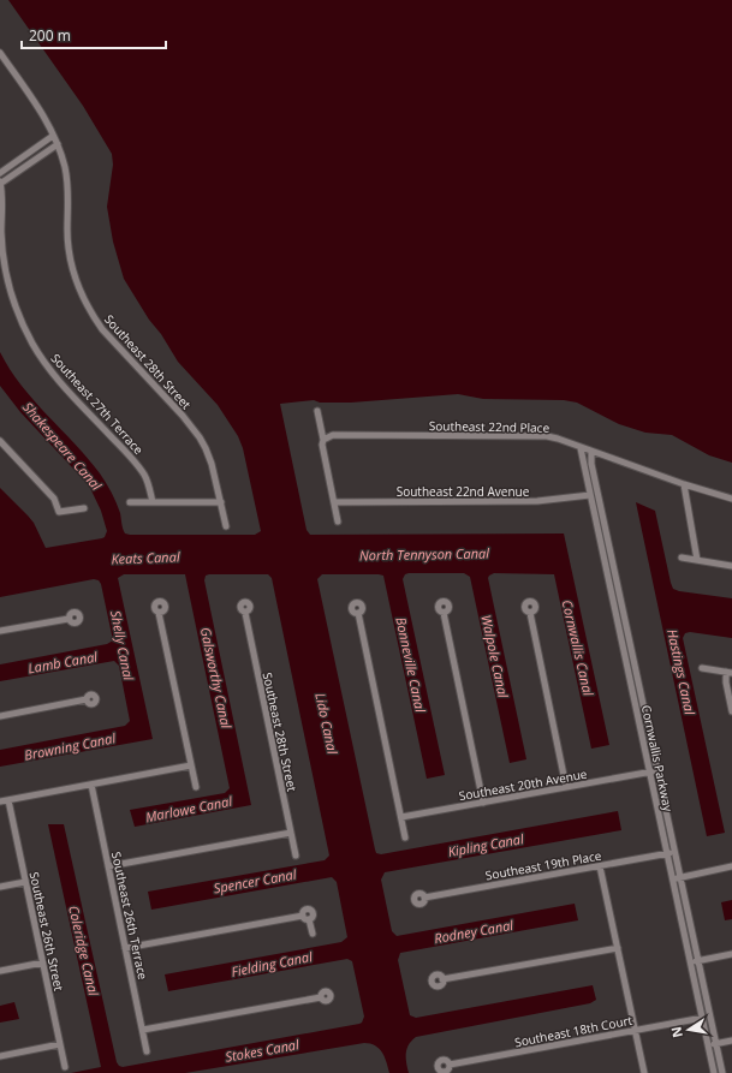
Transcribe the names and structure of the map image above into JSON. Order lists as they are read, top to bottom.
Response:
{
  "streets": {
    "street": [
      "Southeast 28th Street",
      "Southeast 27th Terrace",
      "Southeast 22nd Place",
      "Southeast 22nd Avenue",
      "Cornwallis Parkway",
      "Southeast 20th Avenue",
      "Southeast 19th Place",
      "Southeast 26th Terrace",
      "Southeast 26th Street",
      "Southeast 18th Court"
    ]
  },
  "crossings": [
    ["Southeast 22nd Place", "Cornwallis Parkway"],
    ["Southeast 22nd Avenue", "Cornwallis Parkway"],
    ["Cornwallis Parkway", "Southeast 20th Avenue"],
    ["Cornwallis Parkway", "Southeast 19th Place"],
    ["Cornwallis Parkway", "Southeast 18th Court"]
  ],
  "water": [
    "Shakespeare Canal",
    "North Tennyson Canal",
    "Keats Canal",
    "Shelly Canal",
    "Cornwallis Canal",
    "Walpole Canal",
    "Lamb Canal",
    "Bonneville Canal",
    "Hastings Canal",
    "Galsworthy Canal",
    "Lido Canal",
    "Browning Canal",
    "Marlowe Canal",
    "Kipling Canal",
    "Spencer Canal",
    "Rodney Canal",
    "Coleridge Canal",
    "Fielding Canal",
    "Stokes Canal"
  ],
  "scale_bar": "200 m",
  "north": "left"
}
